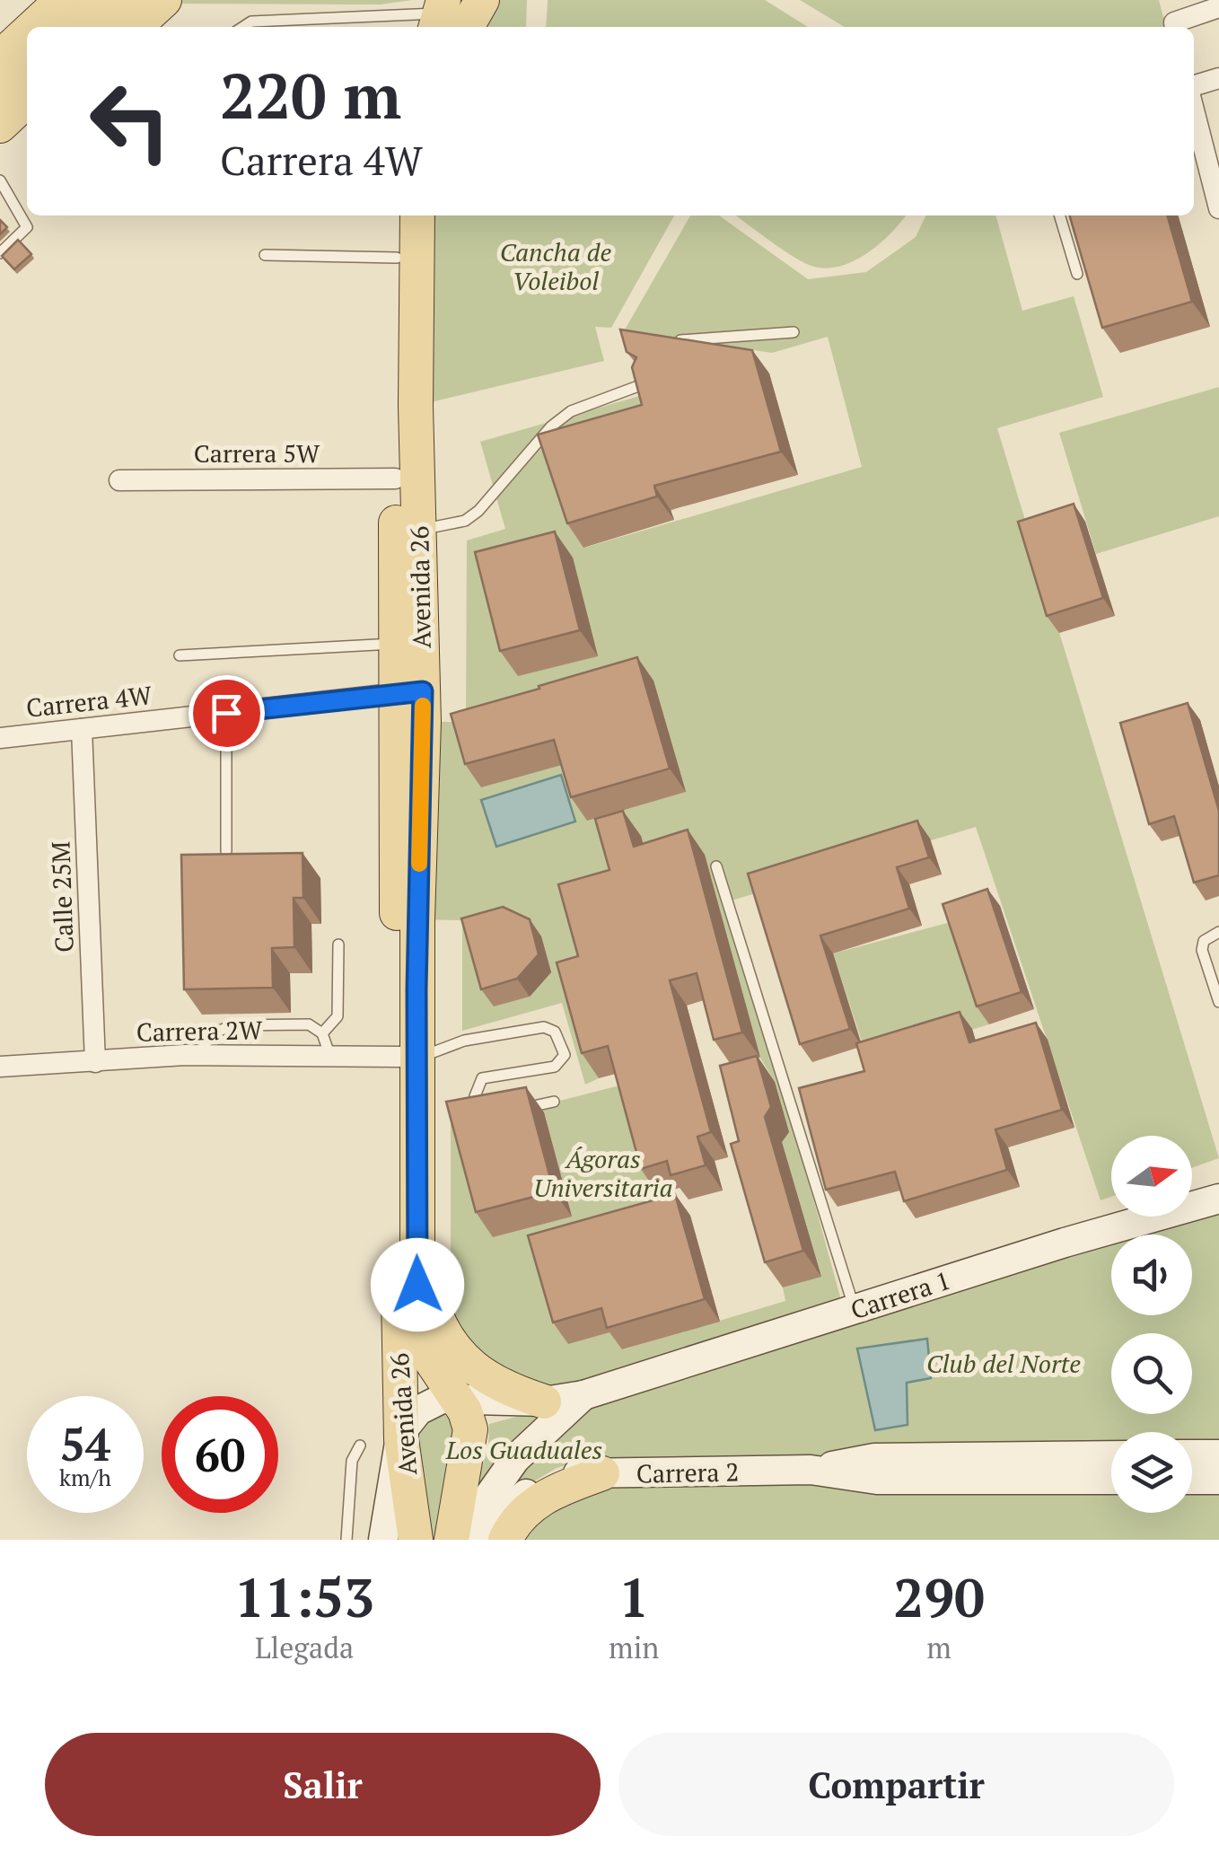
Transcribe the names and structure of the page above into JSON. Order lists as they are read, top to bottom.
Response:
{
  "streets": {
    "main road": ["Avenida 26", "Carrera 1", "Carrera 2"],
    "street": [
      "Carrera 5W",
      "Carrera 4W",
      "Calle 25M",
      "Carrera 2W"
    ]
  },
  "crossings": [
    ["Carrera 5W", "Avenida 26"],
    ["Avenida 26", "Carrera 4W"],
    ["Avenida 26", "Carrera 2W"],
    ["Avenida 26", "Carrera 1"],
    ["Carrera 4W", "Calle 25M"],
    ["Calle 25M", "Carrera 2W"]
  ],
  "parks": [
    "Cancha de Voleibol",
    "Ágoras Universitaria",
    "Club del Norte",
    "Los Guaduales"
  ],
  "north": "right",
  "page": {
    "turn": ["220 m", "Carrera 4W"],
    "speed": "54 km/h",
    "limit": "60",
    "eta": [
      "11:53",
      "Llegada",
      "1",
      "min",
      "290",
      "m"
    ],
    "buttons": ["Salir", "Compartir"]
  }
}
